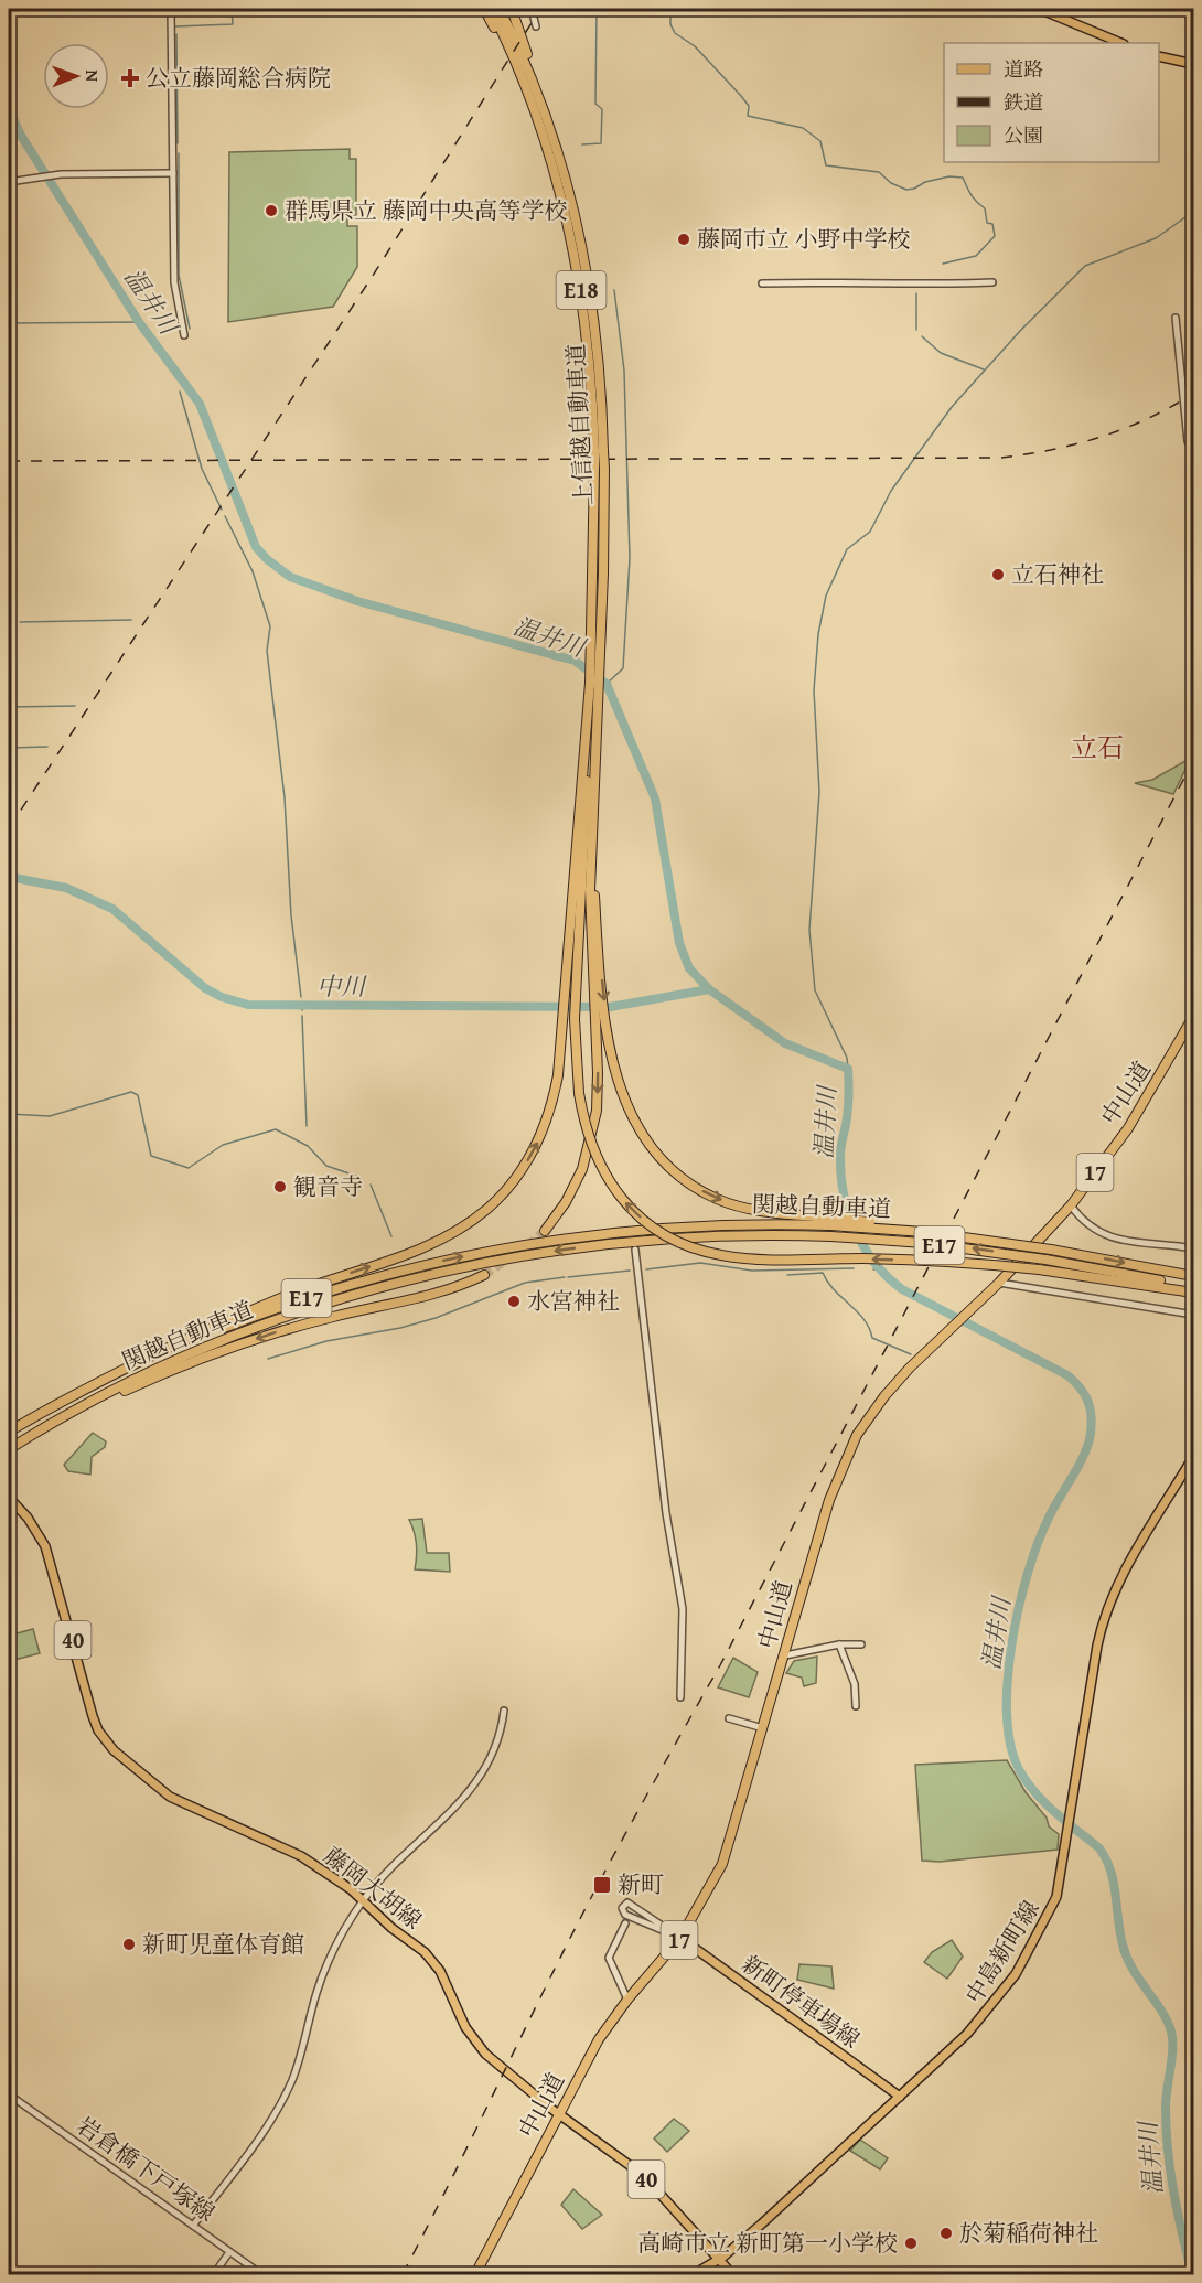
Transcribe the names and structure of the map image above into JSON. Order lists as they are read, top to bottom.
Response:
{
  "streets": {
    "highway": [
      "E18",
      "上信越自動車道",
      "中山道",
      "17",
      "関越自動車道",
      "E17"
    ],
    "main road": [
      "40",
      "藤岡大胡線",
      "中島新町線",
      "新町停車場線"
    ],
    "street": ["岩倉橋下戸塚線"]
  },
  "crossings": [
    ["中山道", "藤岡大胡線"],
    ["中山道", "新町停車場線"],
    ["藤岡大胡線", "中島新町線"],
    ["中島新町線", "新町停車場線"]
  ],
  "districts": ["立石"],
  "water": ["温井川", "中川"],
  "places": {
    "health": ["公立藤岡総合病院"],
    "other": [
      "群馬県立 藤岡中央高等学校",
      "藤岡市立 小野中学校",
      "立石神社",
      "観音寺",
      "水宮神社",
      "新町児童体育館",
      "於菊稲荷神社",
      "高崎市立 新町第一小学校"
    ],
    "transit": ["新町"]
  },
  "legend": ["道路", "鉄道", "公園"],
  "north": "right"
}
